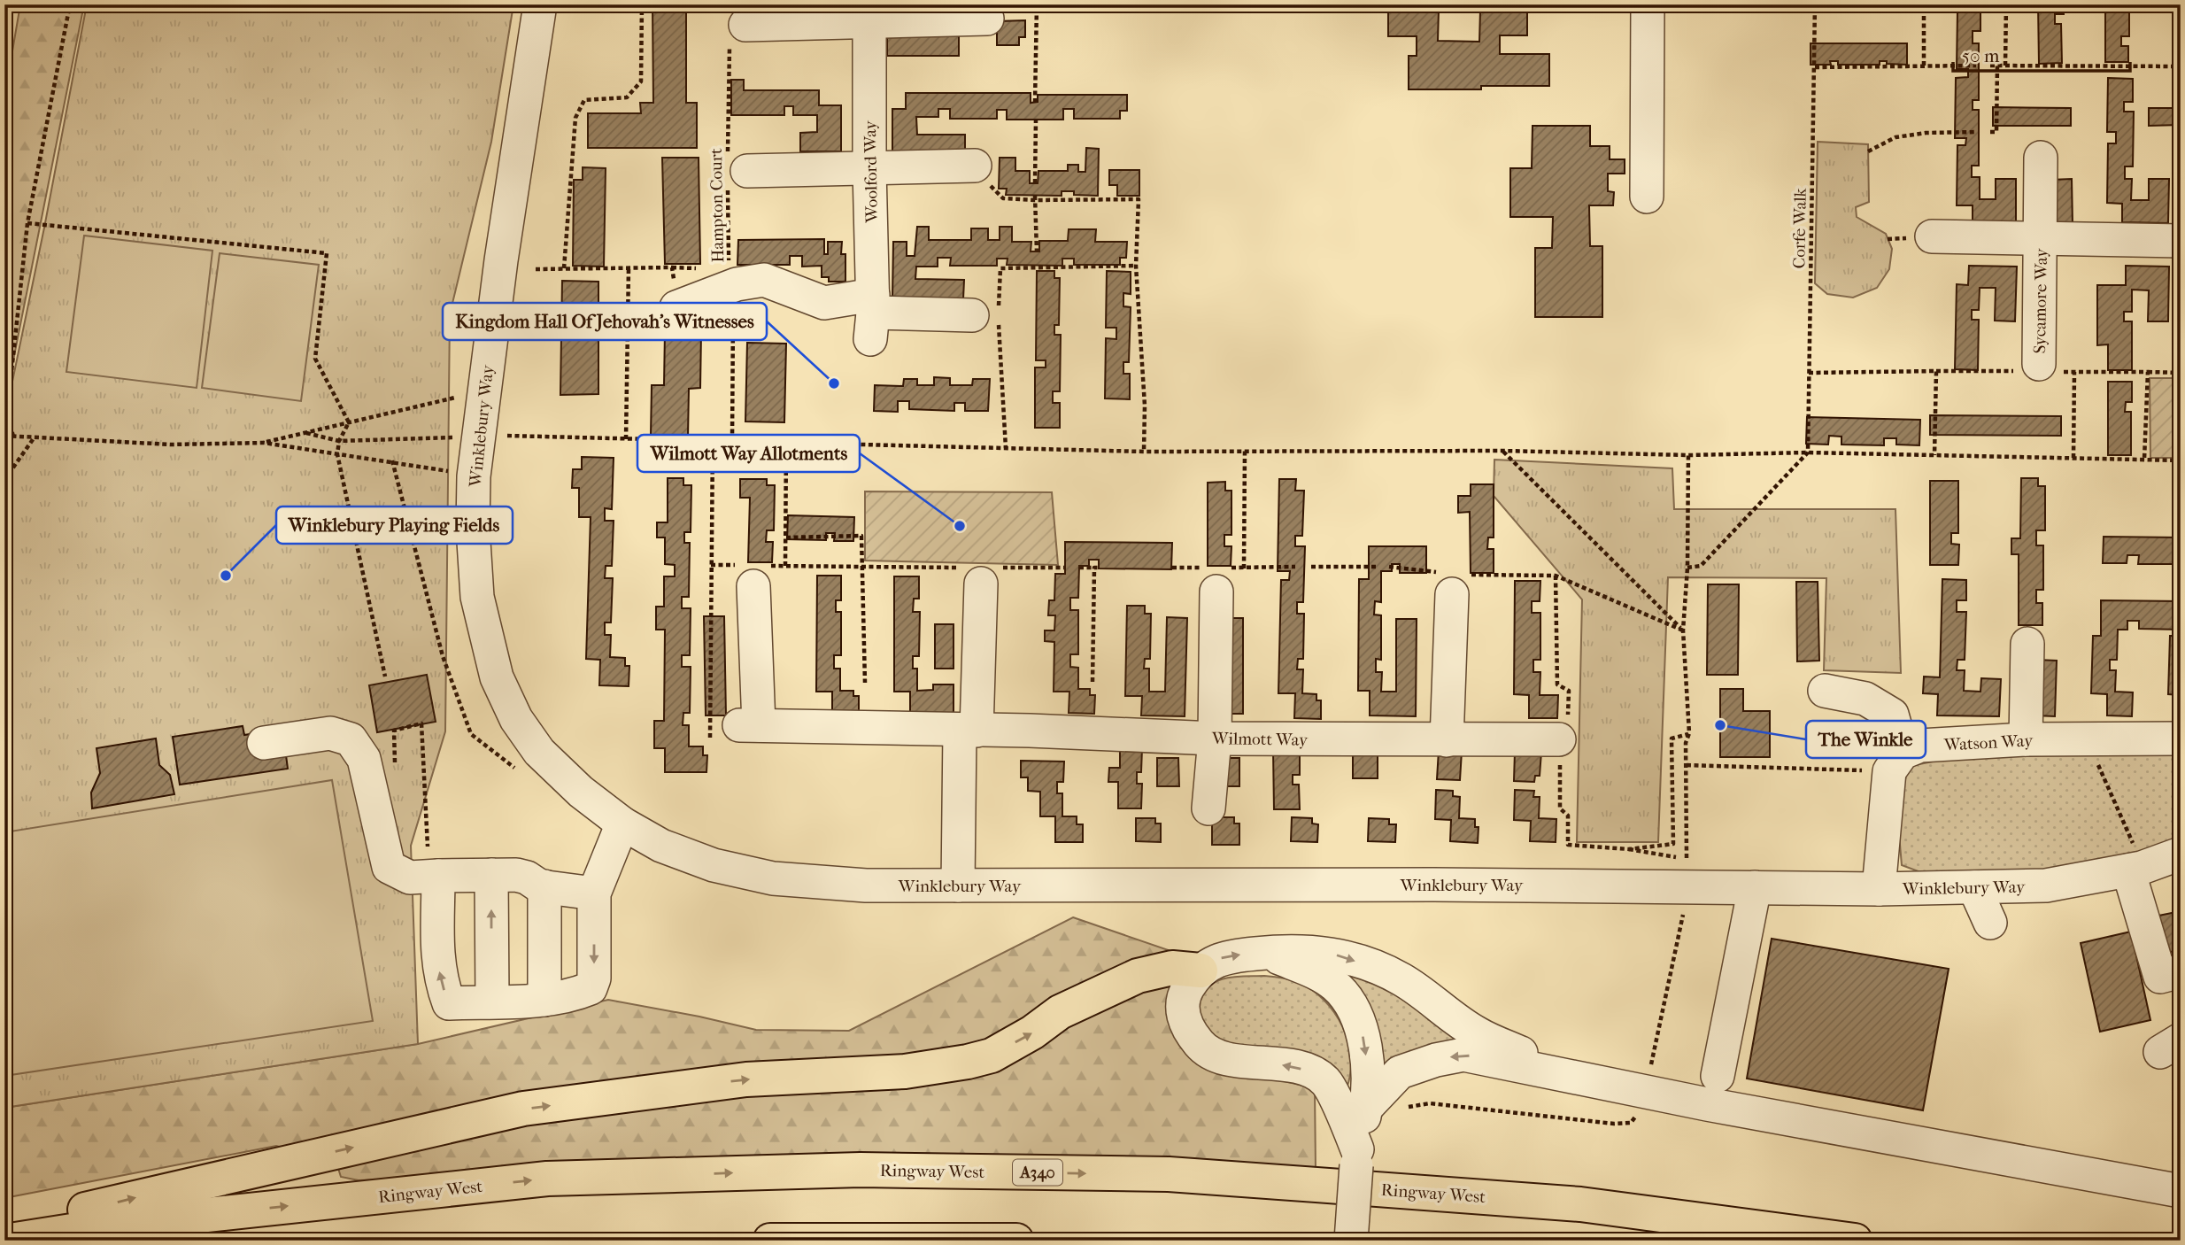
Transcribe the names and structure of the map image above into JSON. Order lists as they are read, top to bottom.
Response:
{
  "streets": {
    "main road": ["Ringway West", "A340"],
    "street": [
      "Woolford Way",
      "Sycamore Way",
      "Winklebury Way",
      "Wilmott Way",
      "Watson Way"
    ],
    "path": ["Hampton Court", "Corfe Walk"]
  },
  "places": [
    "Kingdom Hall Of Jehovah's Witnesses",
    "Wilmott Way Allotments",
    "Winklebury Playing Fields",
    "The Winkle"
  ],
  "scale_bar": "50 m"
}
